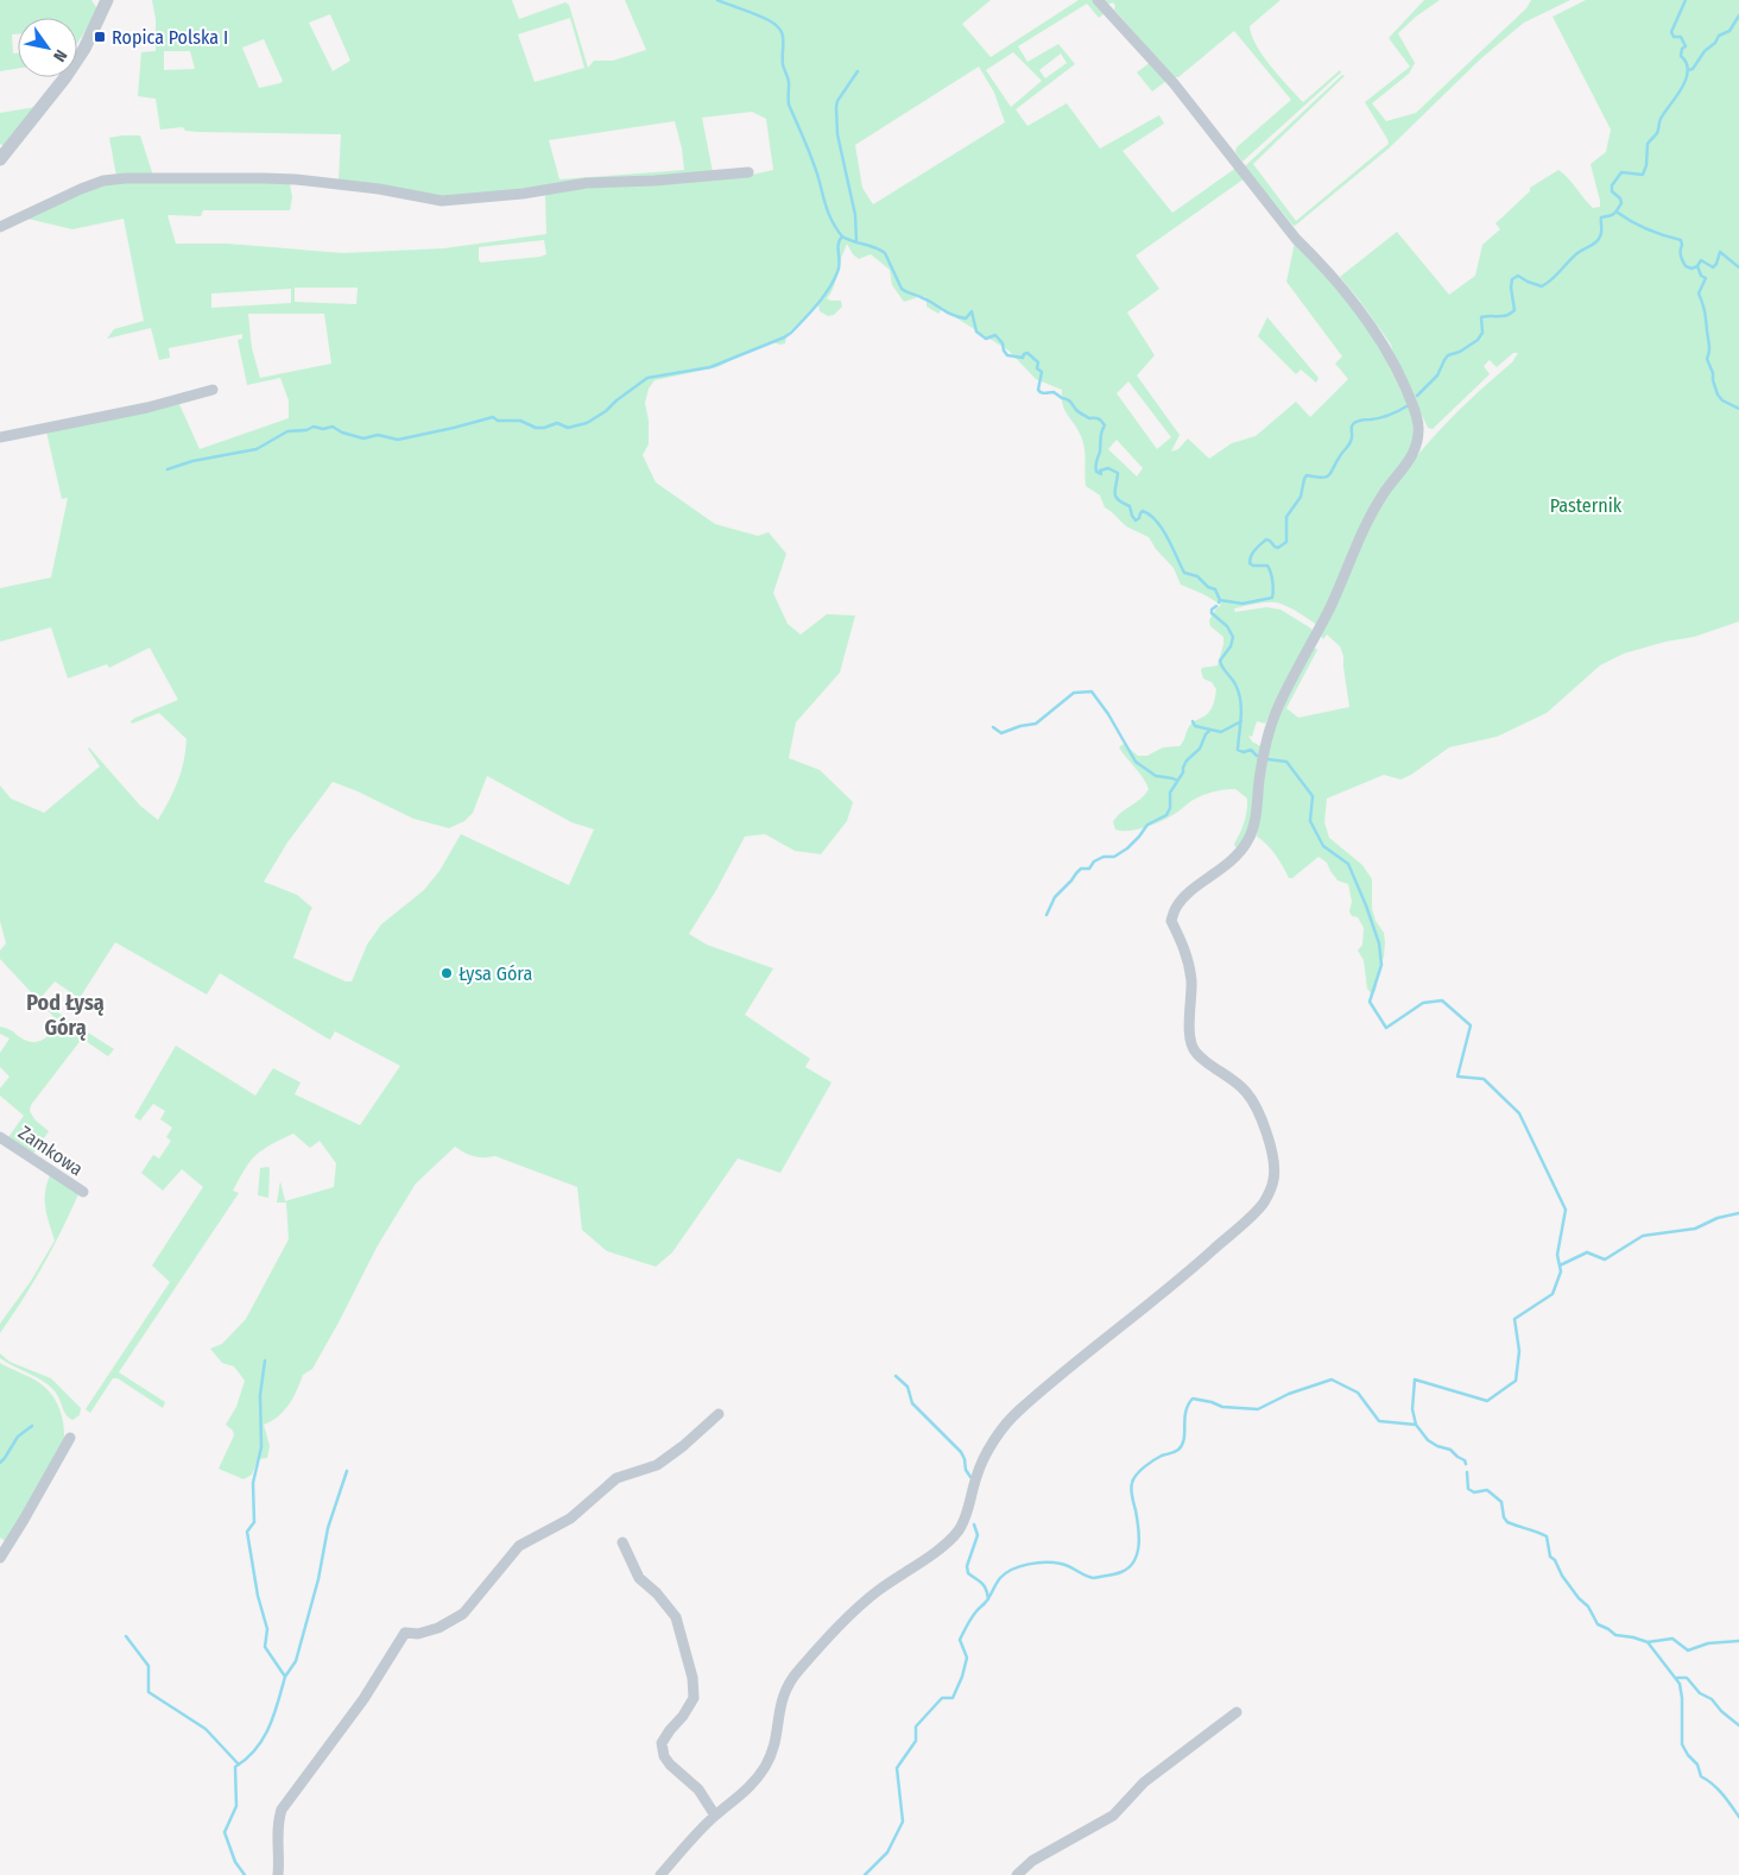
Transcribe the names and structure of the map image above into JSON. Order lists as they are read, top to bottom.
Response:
{
  "streets": {
    "street": ["Zamkowa"]
  },
  "districts": ["Pod Łysą Górą"],
  "parks": ["Pasternik"],
  "places": {
    "transit": ["Ropica Polska I"],
    "other": ["Łysa Góra"]
  },
  "north": "bottom right"
}
